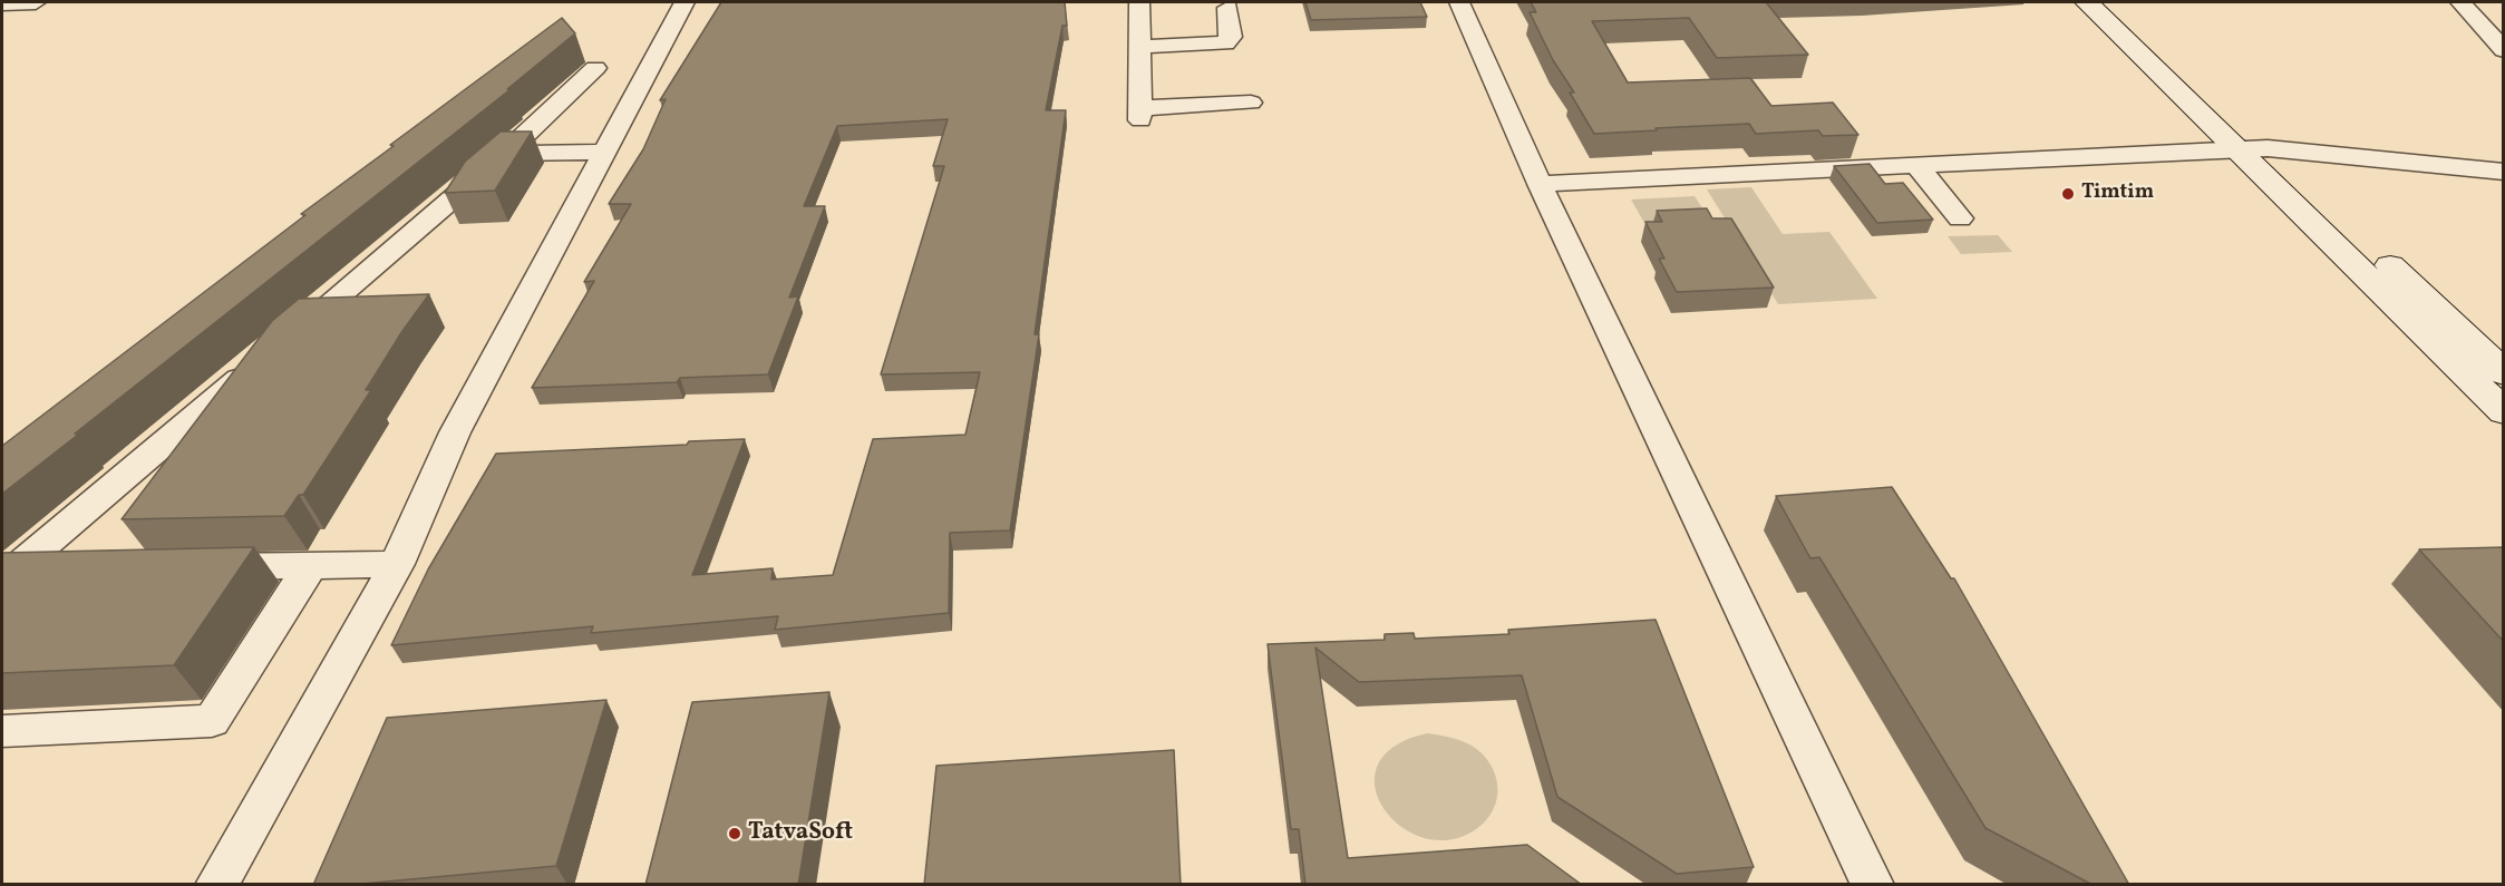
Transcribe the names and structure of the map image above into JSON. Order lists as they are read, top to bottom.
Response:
{
  "places": ["Timtim", "TatvaSoft"]
}
